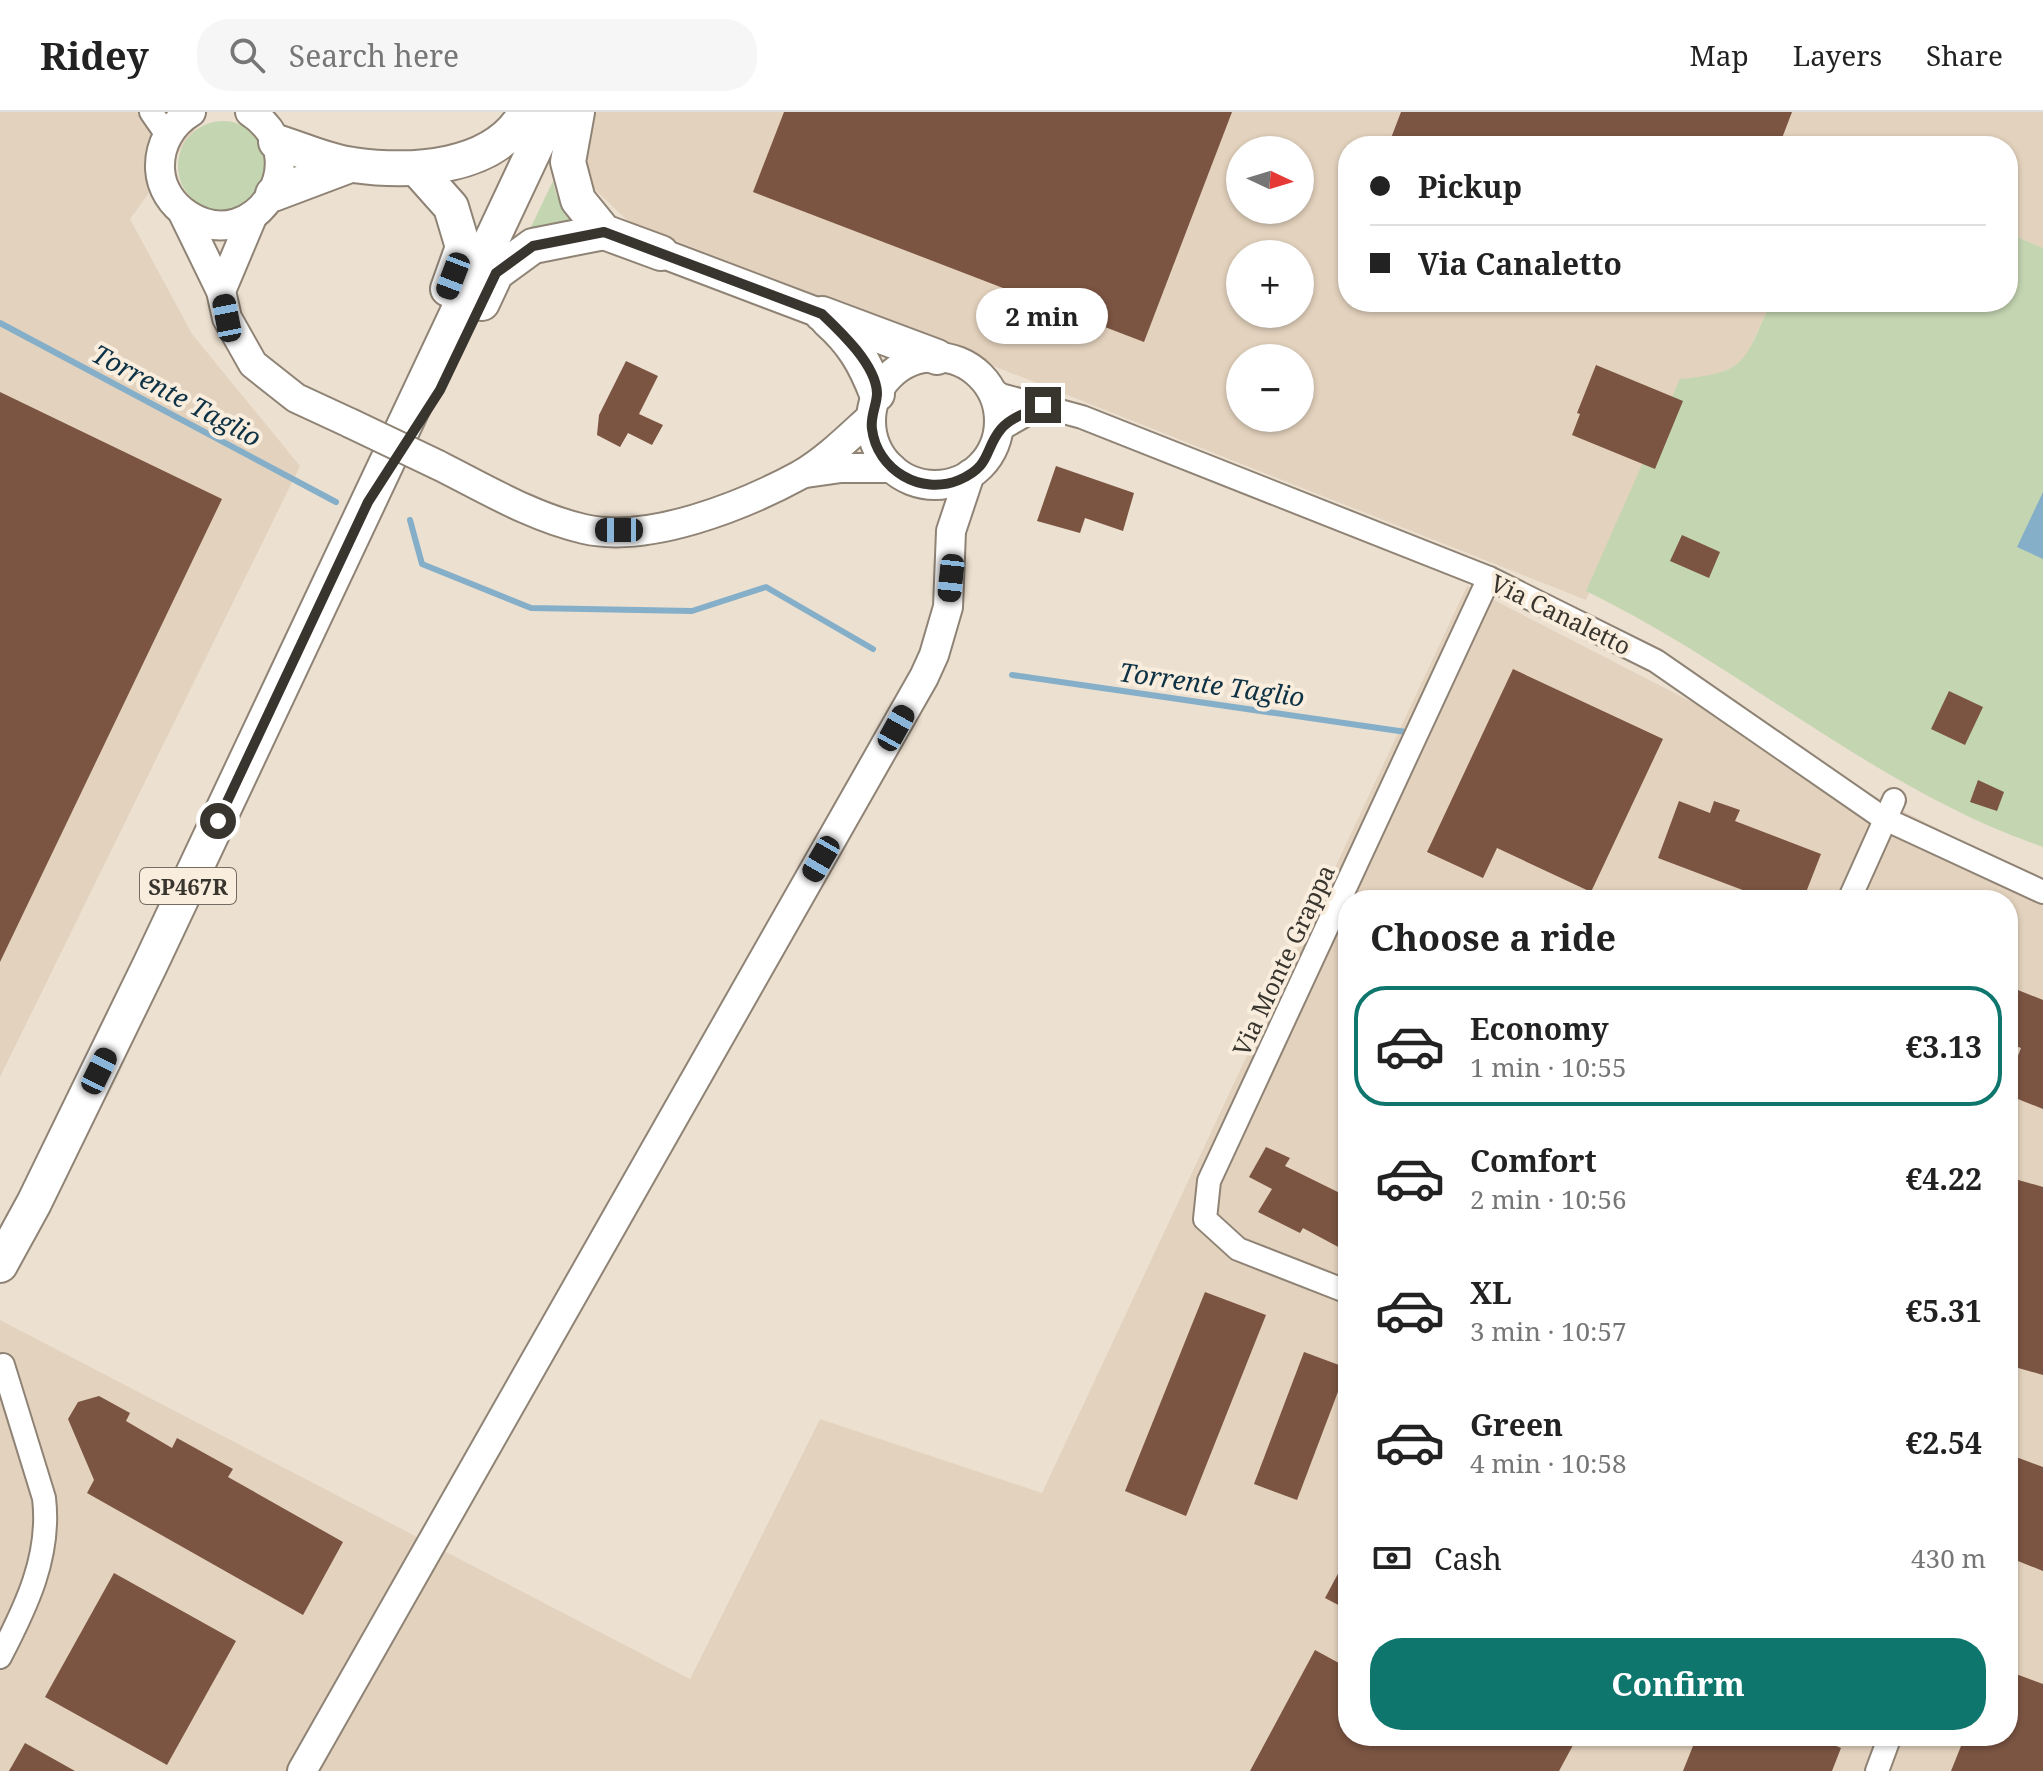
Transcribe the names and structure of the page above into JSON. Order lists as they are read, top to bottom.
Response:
{
  "streets": {
    "highway": ["SP467R"],
    "street": ["Via Canaletto", "Via Monte Grappa"]
  },
  "crossings": [
    ["Via Canaletto", "Via Monte Grappa"]
  ],
  "water": ["Torrente Taglio"],
  "north": "right",
  "page": {
    "header": "Ridey",
    "search": "Search here",
    "nav": ["Map", "Layers", "Share"],
    "map_buttons": ["+", "−"],
    "banner": ["Pickup", "Via Canaletto"],
    "bubble": "2 min",
    "heading": "Choose a ride",
    "list": [
      {
        "name": "Economy",
        "note": "1 min · 10:55",
        "value": "€3.13"
      },
      {
        "name": "Comfort",
        "note": "2 min · 10:56",
        "value": "€4.22"
      },
      {
        "name": "XL",
        "note": "3 min · 10:57",
        "value": "€5.31"
      },
      {
        "name": "Green",
        "note": "4 min · 10:58",
        "value": "€2.54"
      }
    ],
    "pay": ["Cash", "430 m"],
    "buttons": "Confirm"
  }
}
